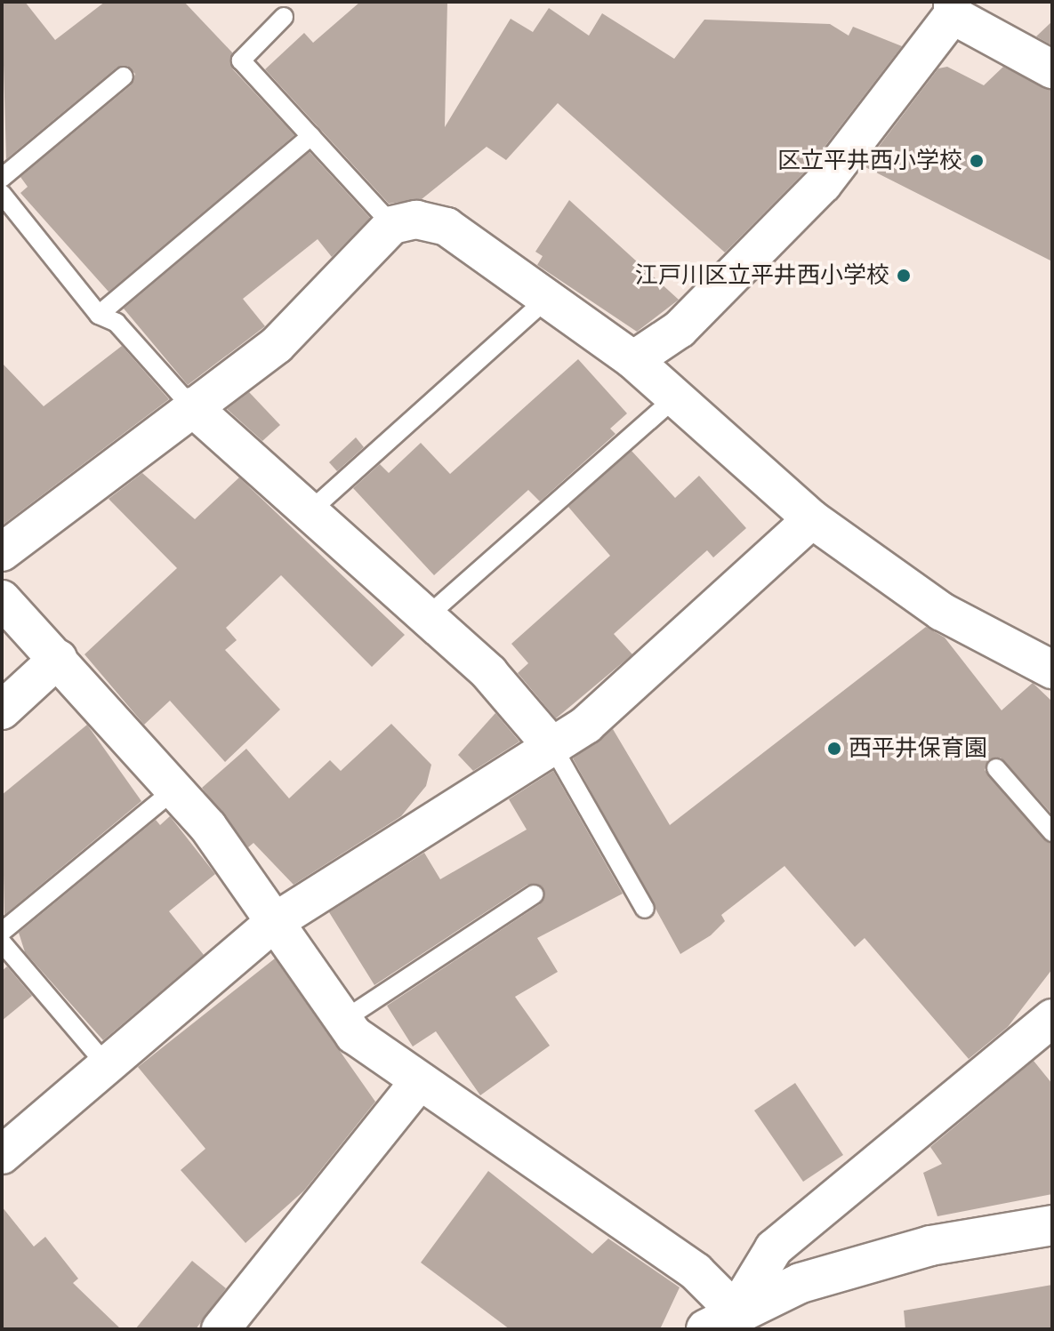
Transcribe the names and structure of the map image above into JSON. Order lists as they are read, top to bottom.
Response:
{
  "places": ["区立平井西小学校", "江戸川区立平井西小学校", "西平井保育園"]
}
